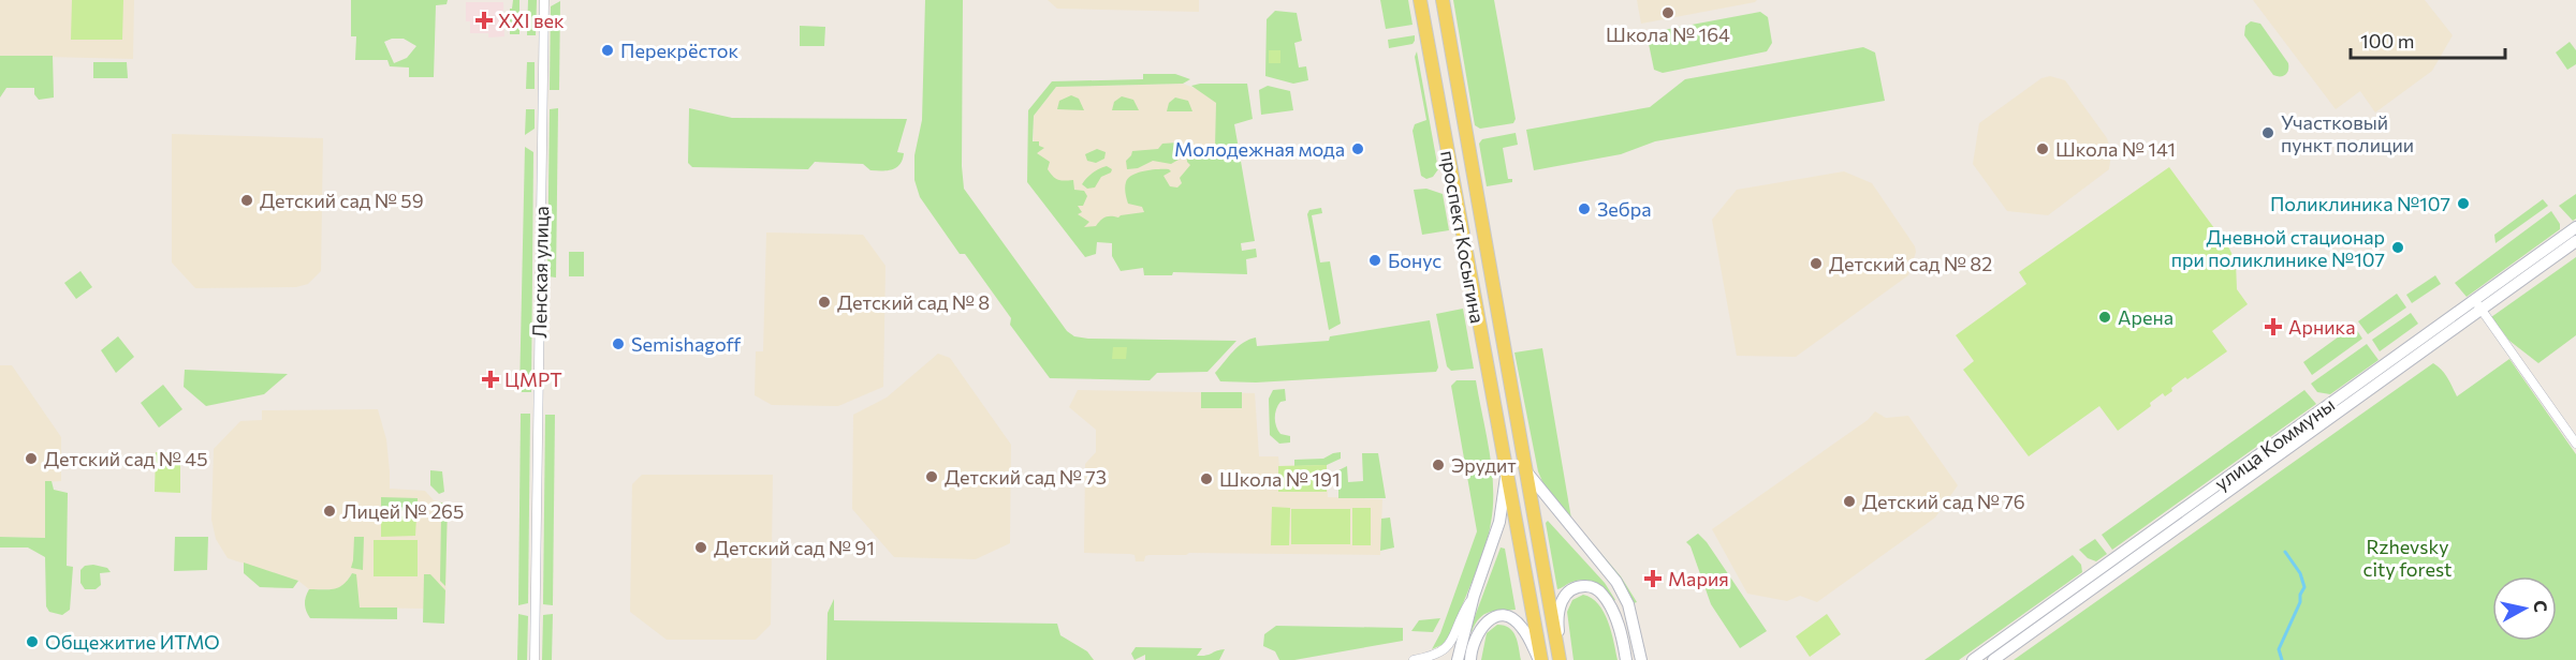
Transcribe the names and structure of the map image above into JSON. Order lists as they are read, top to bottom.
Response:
{
  "streets": {
    "main road": ["проспект Косыгина", "улица Коммуны"],
    "street": ["Ленская улица"]
  },
  "parks": ["Rzhevsky city forest"],
  "places": {
    "other": [
      "Школа № 164",
      "Перекрёсток",
      "Участковый пункт полиции",
      "Молодежная мода",
      "Школа № 141",
      "Детский сад № 59",
      "Поликлиника №107",
      "Зебра",
      "Дневной стационар при поликлинике №107",
      "Бонус",
      "Детский сад № 82",
      "Детский сад № 8",
      "Арена",
      "Semishagoff",
      "Детский сад № 45",
      "Эрудит",
      "Детский сад № 73",
      "Школа № 191",
      "Детский сад № 76",
      "Лицей № 265",
      "Детский сад № 91",
      "Общежитие ИТМО"
    ],
    "health": [
      "XXI век",
      "Арника",
      "ЦМРТ",
      "Мария"
    ]
  },
  "scale_bar": "100 m",
  "north": "right"
}
